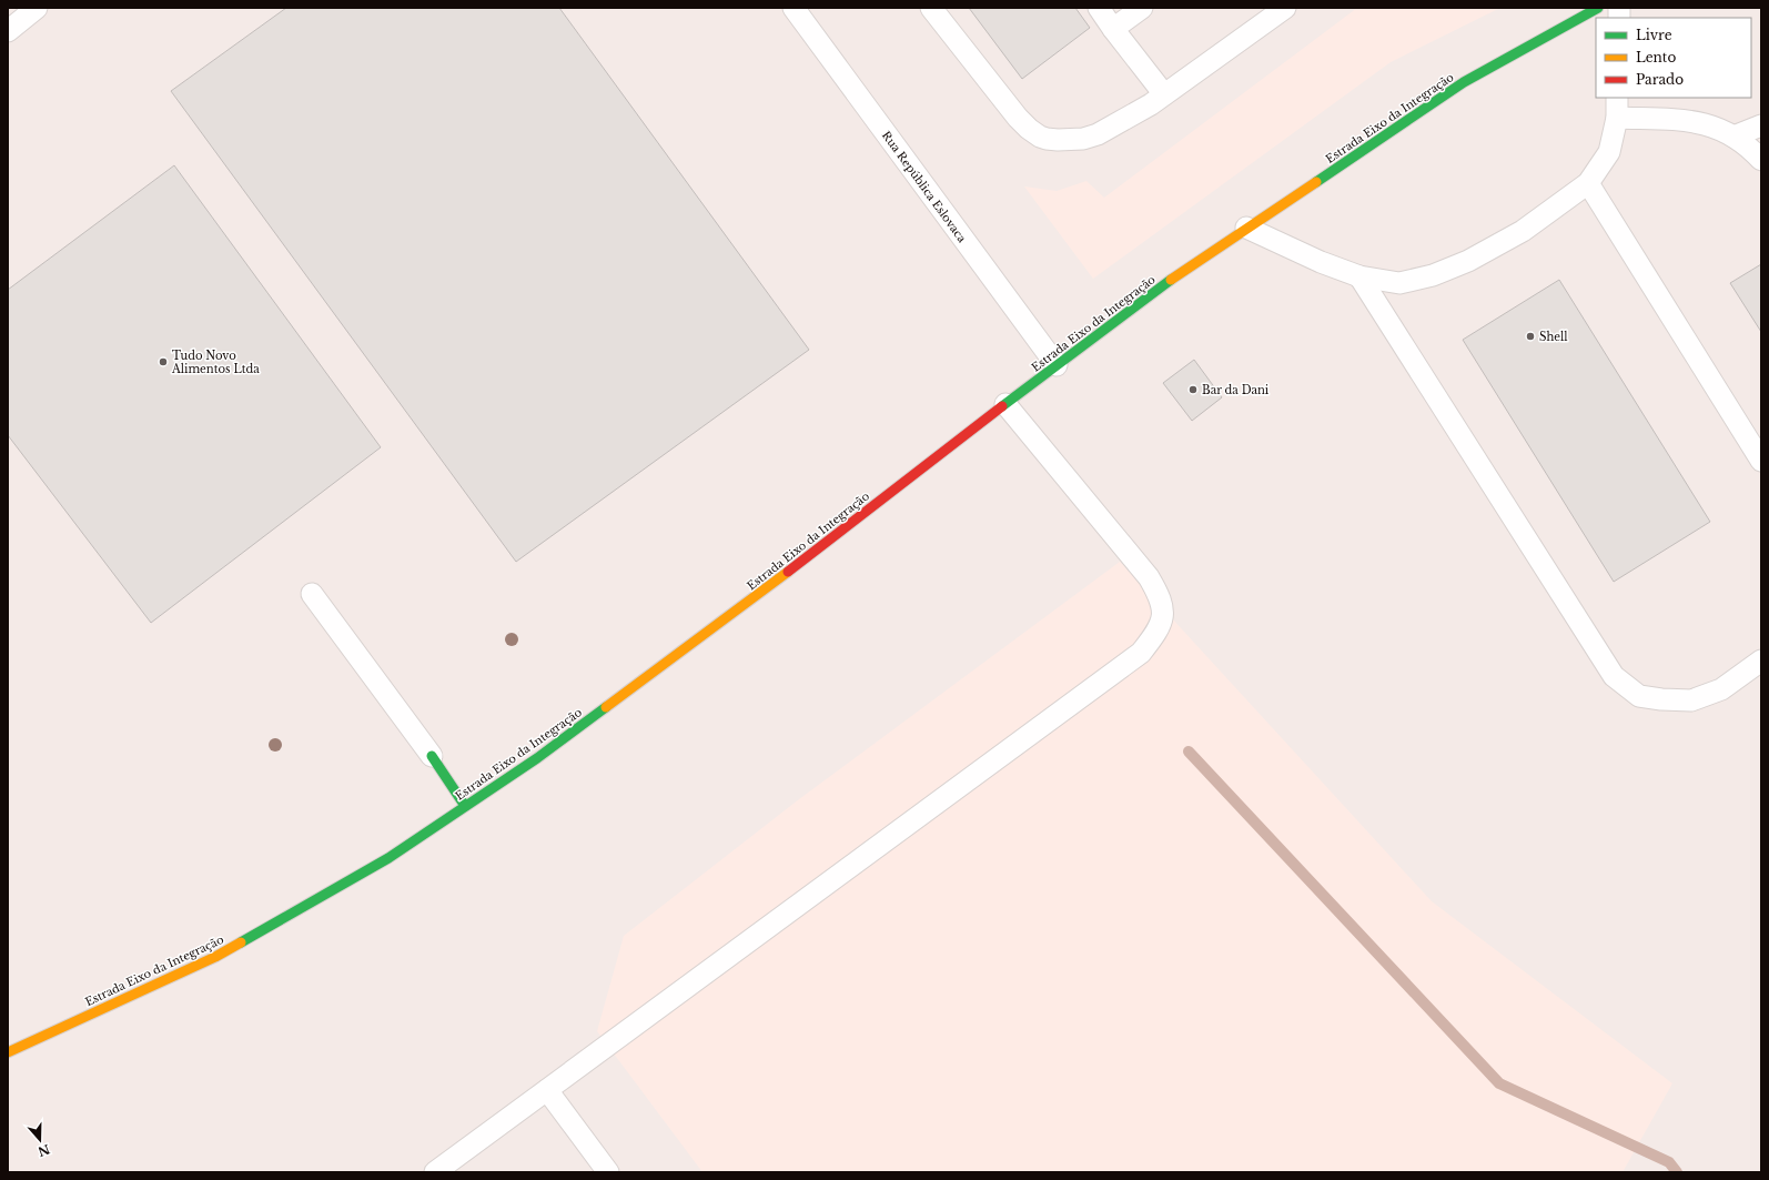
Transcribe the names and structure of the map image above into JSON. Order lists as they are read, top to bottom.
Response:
{
  "streets": {
    "main road": ["Estrada Eixo da Integração"],
    "lane": ["Rua República Eslovaca"]
  },
  "crossings": [
    ["Estrada Eixo da Integração", "Rua República Eslovaca"]
  ],
  "places": ["Shell", "Tudo Novo Alimentos Ltda", "Bar da Dani"],
  "legend": ["Livre", "Lento", "Parado"],
  "north": "bottom"
}
